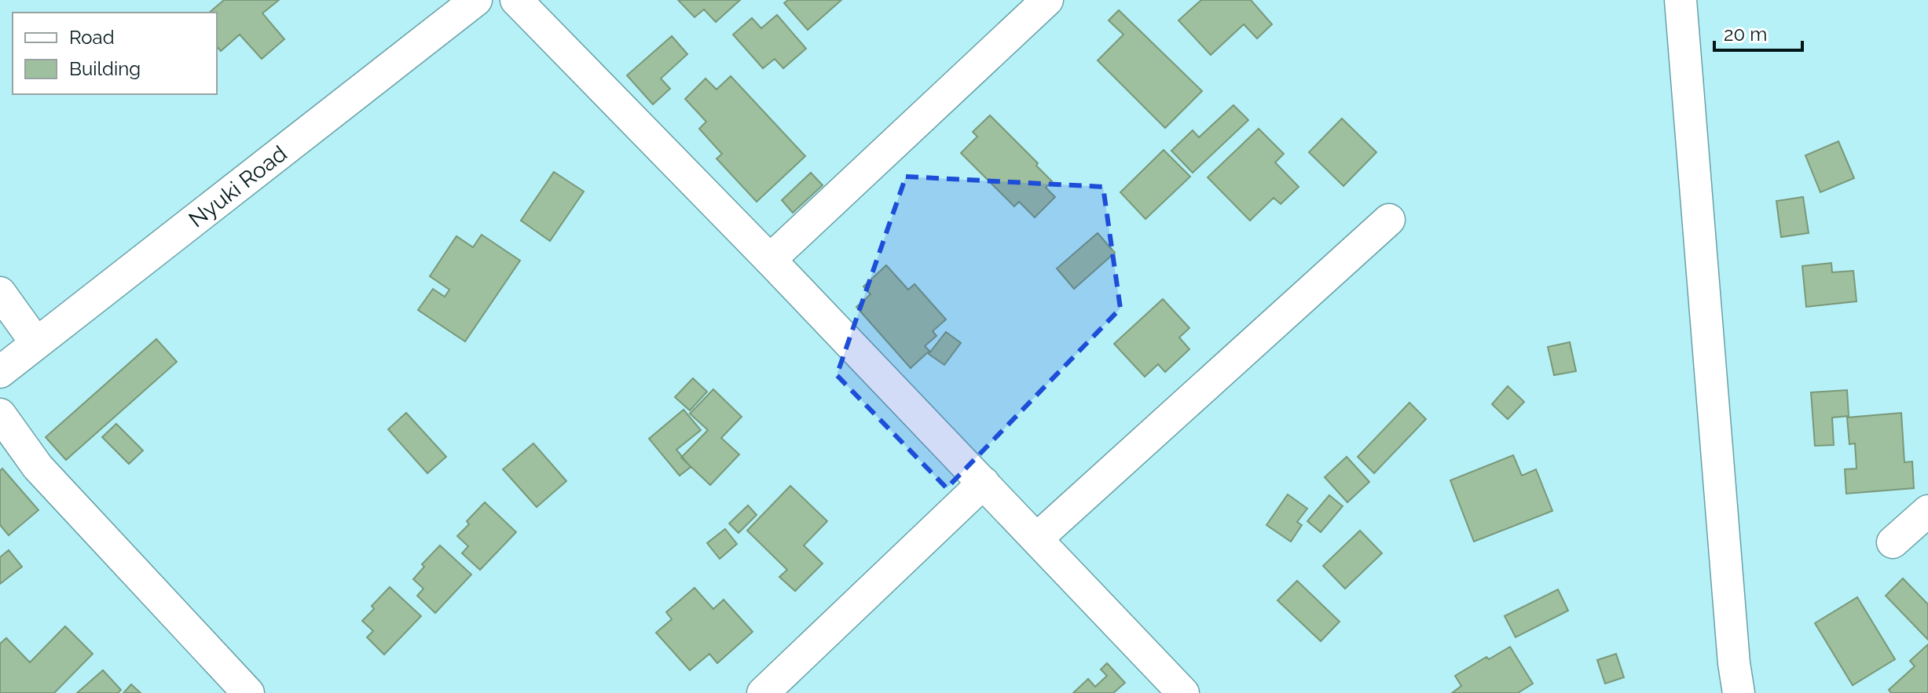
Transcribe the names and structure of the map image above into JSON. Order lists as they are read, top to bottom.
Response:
{
  "streets": {
    "street": ["Nyuki Road"]
  },
  "legend": ["Road", "Building"],
  "scale_bar": "20 m"
}
